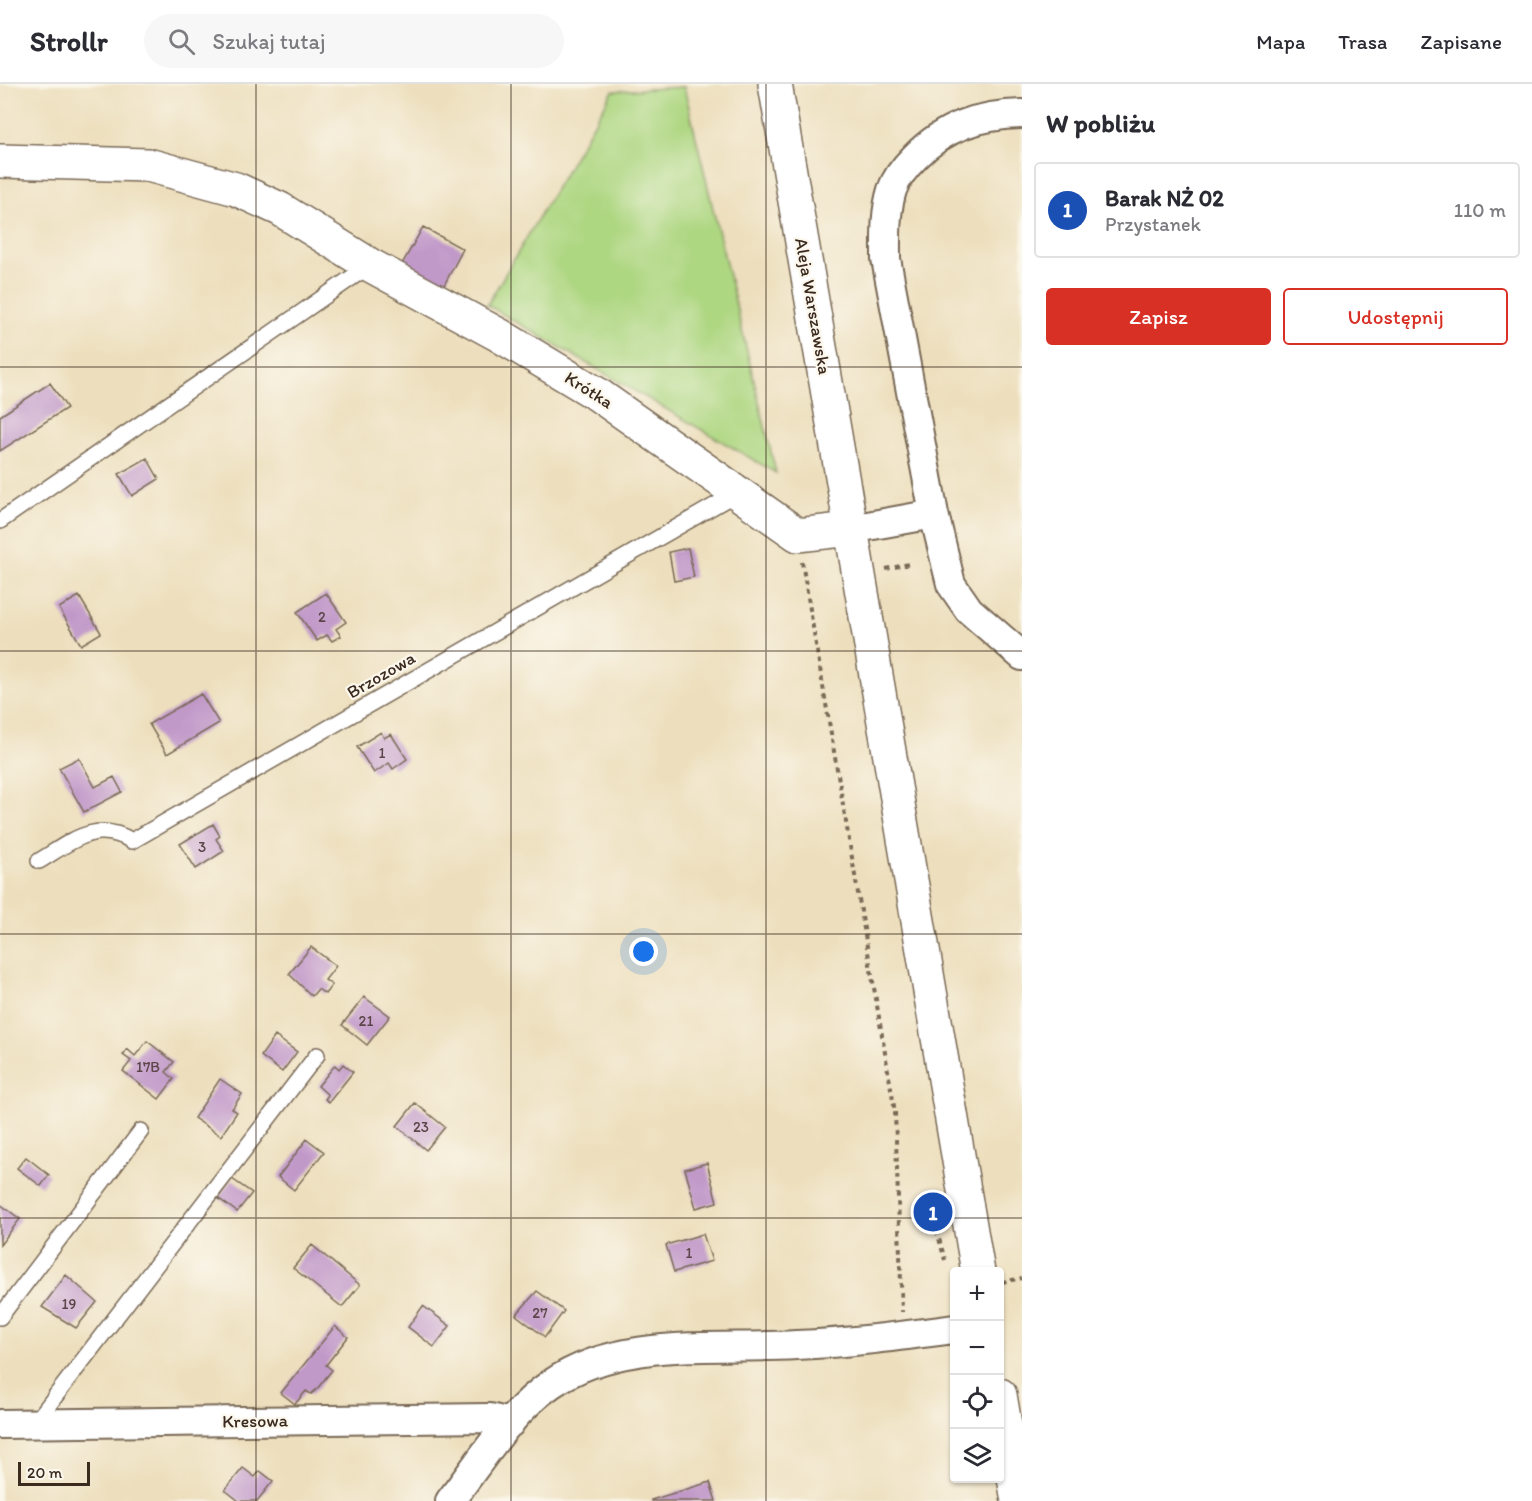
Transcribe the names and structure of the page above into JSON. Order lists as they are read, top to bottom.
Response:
{
  "streets": {
    "street": ["Aleja Warszawska", "Krótka", "Kresowa"],
    "lane": ["Brzozowa"]
  },
  "crossings": [
    ["Krótka", "Brzozowa"]
  ],
  "house_numbers": [
    "2",
    "1",
    "3",
    "21",
    "17B",
    "23",
    "1",
    "19",
    "27"
  ],
  "scale_bar": "20 m",
  "page": {
    "header": "Strollr",
    "search": "Szukaj tutaj",
    "nav": ["Mapa", "Trasa", "Zapisane"],
    "heading": "W pobliżu",
    "list": [
      {
        "mark": "1",
        "name": "Barak NŻ 02",
        "note": "Przystanek",
        "value": "110 m"
      }
    ],
    "buttons": ["Zapisz", "Udostępnij"],
    "pins": "1",
    "map_buttons": ["+", "−"],
    "scale": "20 m"
  }
}
